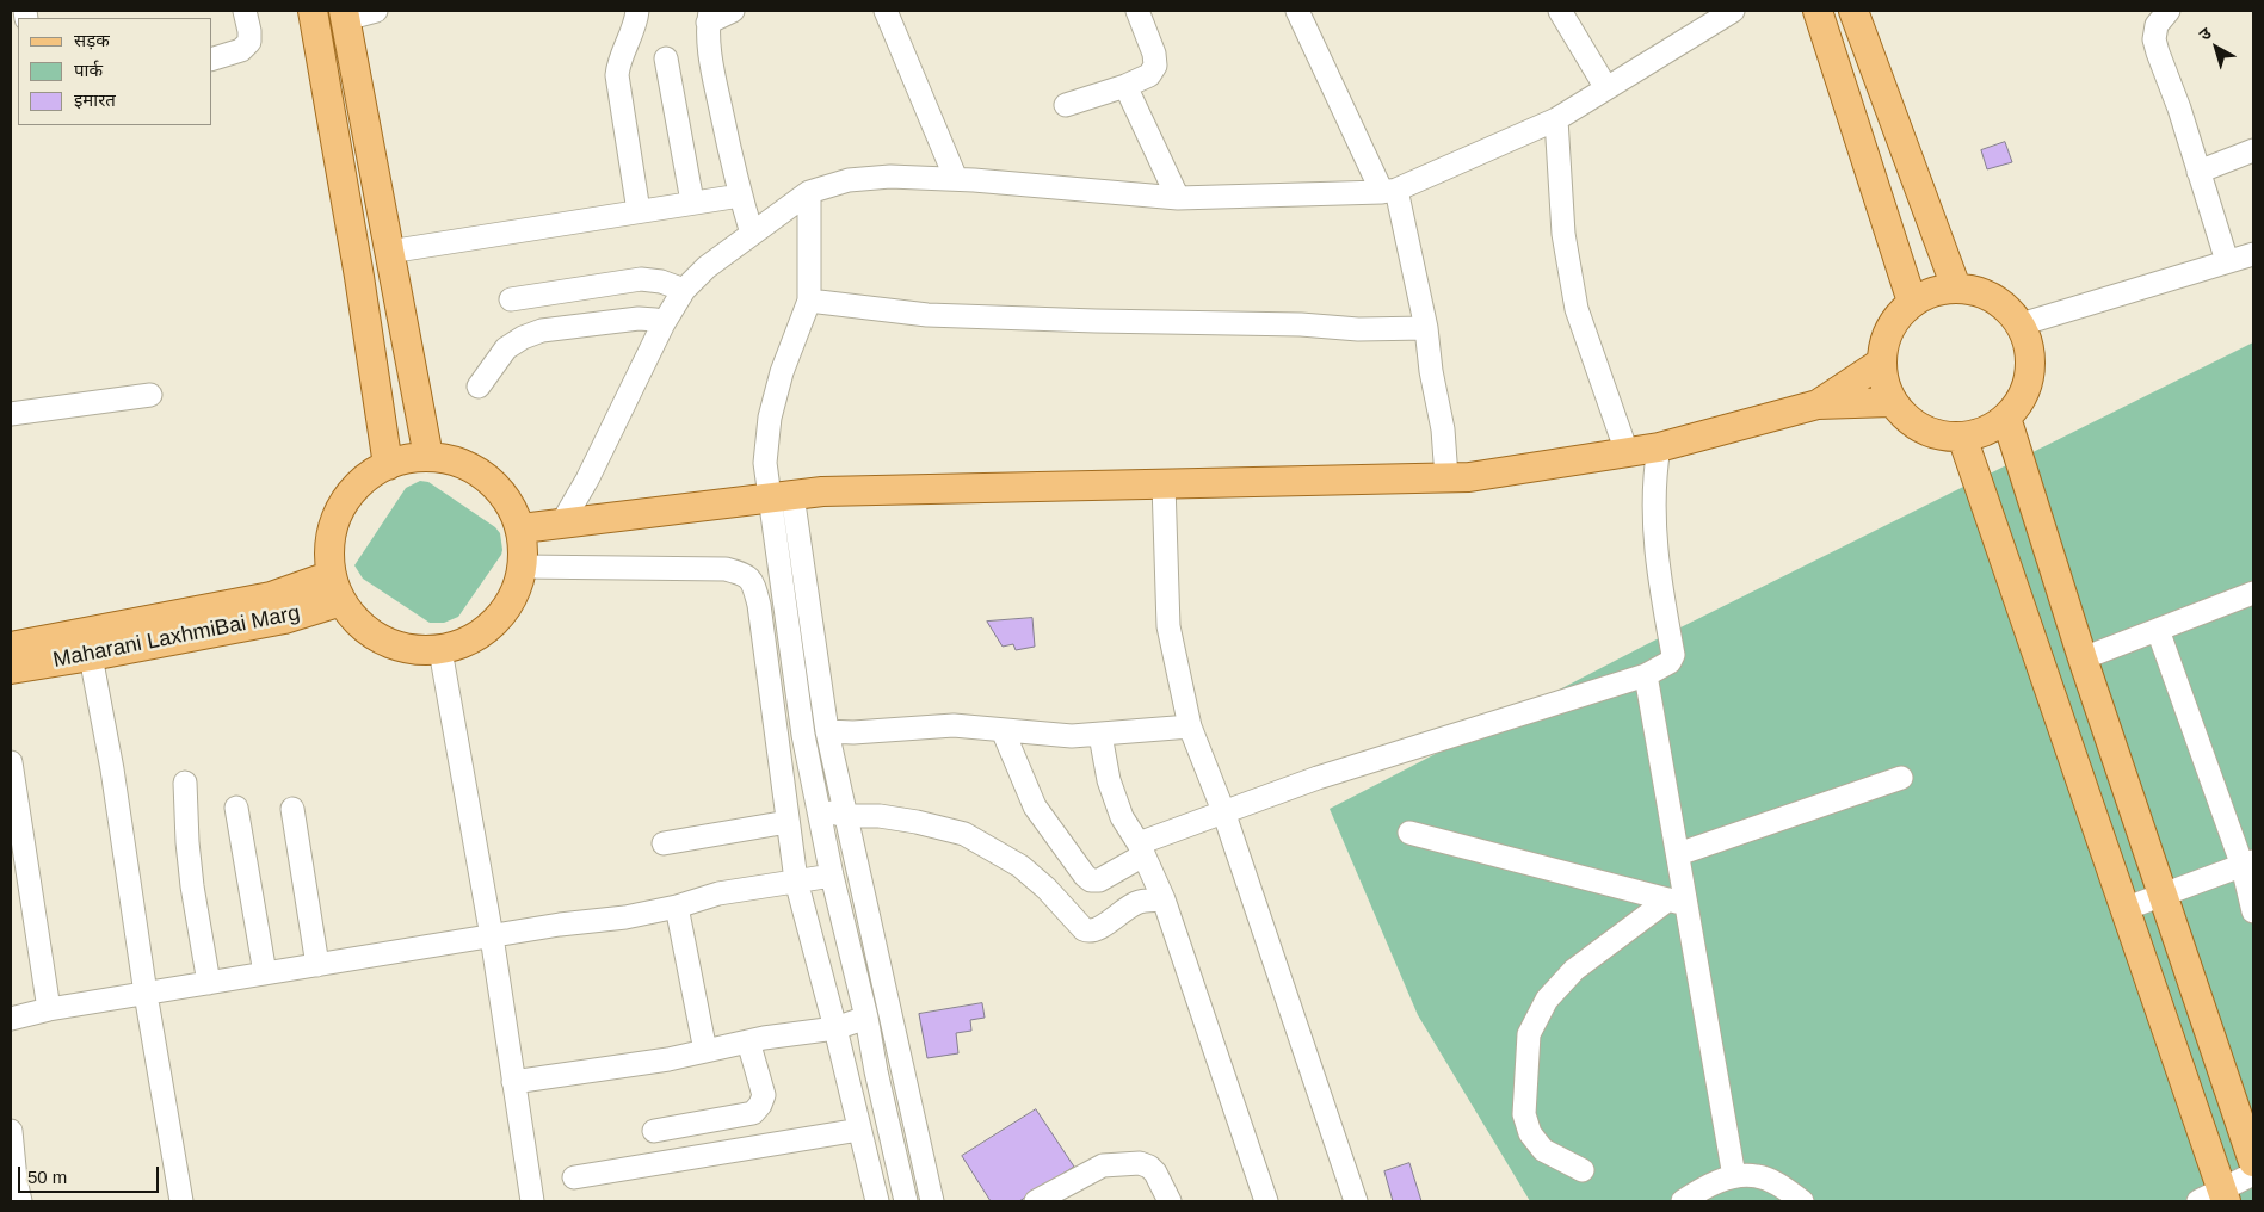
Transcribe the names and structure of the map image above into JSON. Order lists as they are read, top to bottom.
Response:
{
  "streets": {
    "main road": ["Maharani LaxhmiBai Marg"]
  },
  "legend": ["सड़क", "पार्क", "इमारत"],
  "scale_bar": "50 m",
  "north": "top left"
}
